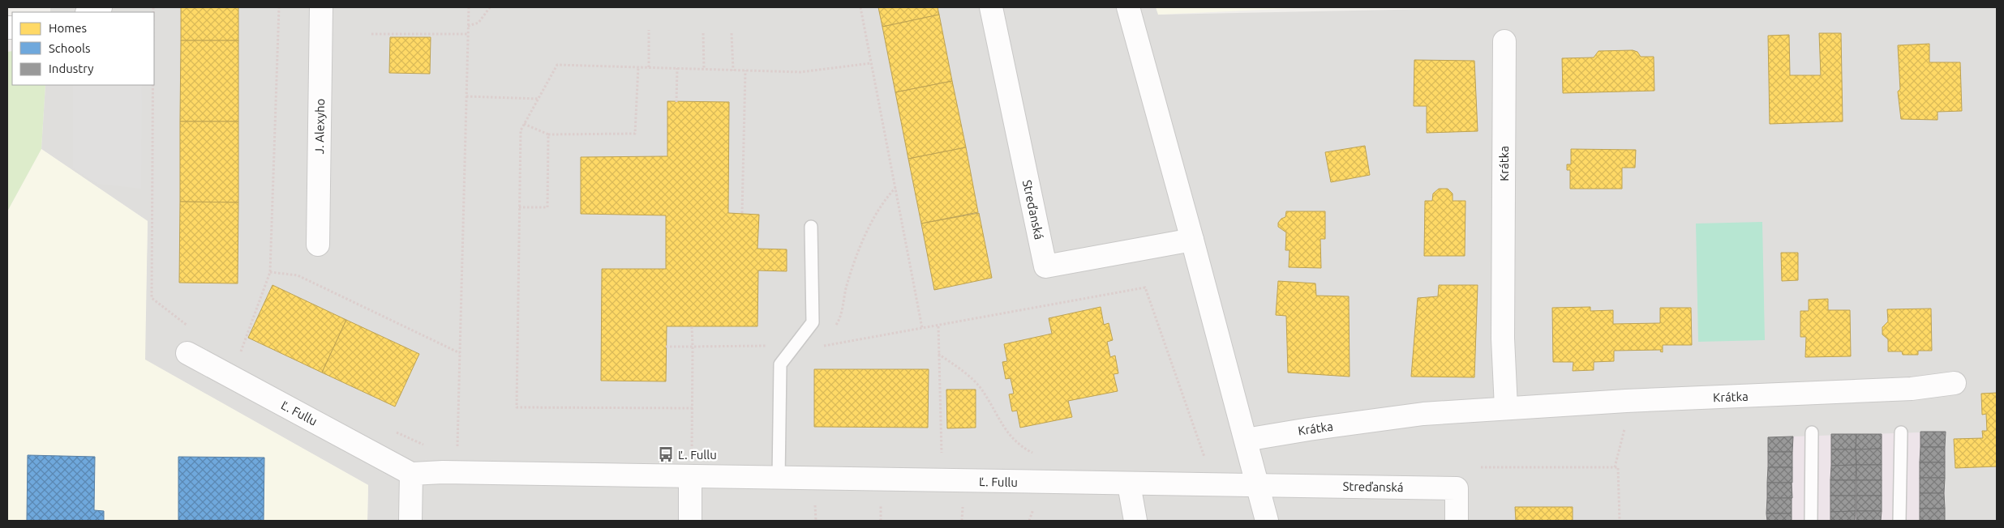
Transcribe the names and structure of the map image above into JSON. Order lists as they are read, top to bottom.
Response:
{
  "streets": {
    "street": [
      "J. Alexyho",
      "Krátka",
      "Streďanská",
      "Ľ. Fullu"
    ]
  },
  "crossings": [
    ["Streďanská", "Ľ. Fullu"]
  ],
  "places": {
    "bus stop": ["Ľ. Fullu"]
  },
  "legend": ["Homes", "Schools", "Industry"]
}
